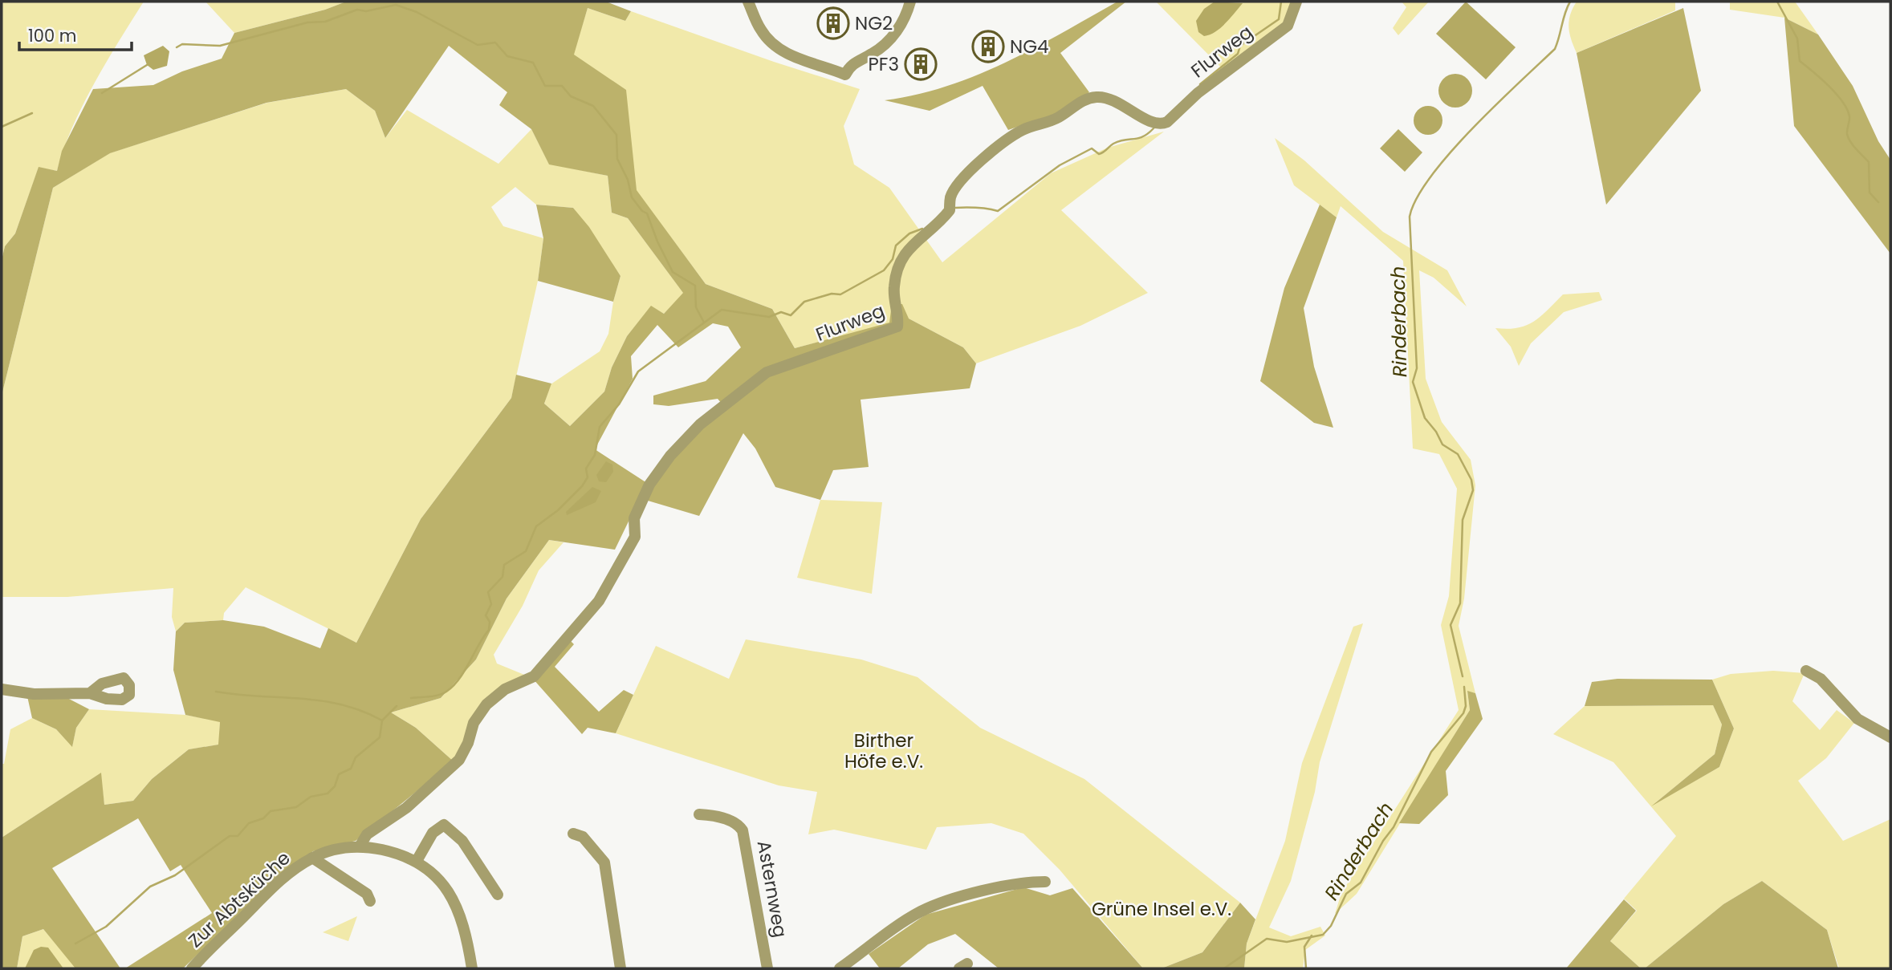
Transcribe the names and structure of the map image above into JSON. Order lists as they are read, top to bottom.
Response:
{
  "streets": {
    "street": ["Flurweg", "Asternweg", "Zur Abtsküche"]
  },
  "crossings": [
    ["Flurweg", "Zur Abtsküche"]
  ],
  "water": ["Rinderbach"],
  "parks": ["Birther Höfe e.V.", "Grüne Insel e.V."],
  "places": {
    "building": ["NG2", "NG4", "PF3"]
  },
  "scale_bar": "100 m"
}
